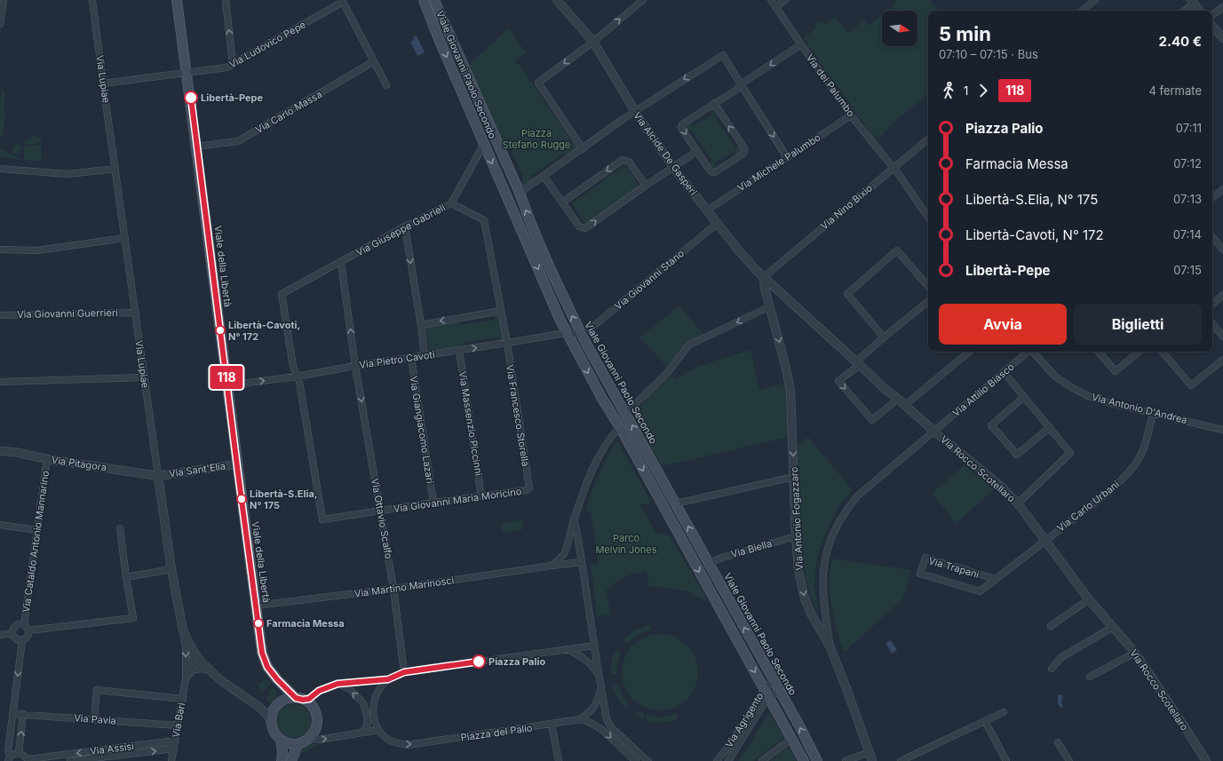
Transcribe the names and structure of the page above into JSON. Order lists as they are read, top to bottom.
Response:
{
  "streets": {
    "main road": ["Viale Giovanni Paolo Secondo", "Viale della Libertà"],
    "street": [
      "Via Ludovico Pepe",
      "Via Lupiae",
      "Via dei Palumbo",
      "Via Carlo Massa",
      "Via Alcide De Gasperi",
      "Via Michele Palumbo",
      "Via Nino Bixio",
      "Via Giuseppe Gabrieli",
      "Via Giovanni Stano",
      "Via Giovanni Guerrieri",
      "Via Pietro Cavoti",
      "Via Attilio Biasco",
      "Via Antonio D'Andrea",
      "Via Francesco Storella",
      "Via Massenzio Piccinni",
      "Via Giangiacomo Lazari",
      "Via Pitagora",
      "Via Rocco Scotellaro",
      "Via Sant'Elia",
      "Via Giovanni Maria Moricino",
      "Via Carlo Urbani",
      "Via Ottavio Scalfo",
      "Via Antonio Fogazzaro",
      "Via Cataldo Antonio Mannarino",
      "Via Biella",
      "Via Trapani",
      "Via Martino Marinosci",
      "Via Pavia",
      "Via Bari",
      "Via Agrigento",
      "Piazza del Palio",
      "Via Assisi"
    ]
  },
  "crossings": [
    ["Via Ludovico Pepe", "Via Lupiae"],
    ["Via Ludovico Pepe", "Viale della Libertà"],
    ["Viale Giovanni Paolo Secondo", "Via Giovanni Stano"],
    ["Viale Giovanni Paolo Secondo", "Via Pietro Cavoti"],
    ["Viale Giovanni Paolo Secondo", "Via Biella"],
    ["Viale Giovanni Paolo Secondo", "Via Agrigento"],
    ["Via Lupiae", "Viale della Libertà"],
    ["Via Lupiae", "Via Giovanni Guerrieri"],
    ["Via Lupiae", "Via Pitagora"],
    ["Via Lupiae", "Via Sant'Elia"],
    ["Via Lupiae", "Via Bari"],
    ["Via dei Palumbo", "Via Michele Palumbo"],
    ["Via dei Palumbo", "Via Nino Bixio"],
    ["Via Carlo Massa", "Viale della Libertà"],
    ["Via Alcide De Gasperi", "Via Michele Palumbo"],
    ["Via Alcide De Gasperi", "Via Nino Bixio"],
    ["Via Alcide De Gasperi", "Via Giovanni Stano"],
    ["Via Alcide De Gasperi", "Via Rocco Scotellaro"],
    ["Via Nino Bixio", "Via Rocco Scotellaro"],
    ["Via Giuseppe Gabrieli", "Via Pietro Cavoti"],
    ["Via Giuseppe Gabrieli", "Via Francesco Storella"],
    ["Via Giuseppe Gabrieli", "Via Giovanni Maria Moricino"],
    ["Via Giuseppe Gabrieli", "Via Ottavio Scalfo"],
    ["Viale della Libertà", "Via Pietro Cavoti"],
    ["Viale della Libertà", "Via Sant'Elia"],
    ["Viale della Libertà", "Via Martino Marinosci"],
    ["Via Giovanni Stano", "Via Pietro Cavoti"],
    ["Via Pietro Cavoti", "Via Francesco Storella"],
    ["Via Pietro Cavoti", "Via Massenzio Piccinni"],
    ["Via Pietro Cavoti", "Via Giangiacomo Lazari"],
    ["Via Pietro Cavoti", "Via Giovanni Maria Moricino"],
    ["Via Pietro Cavoti", "Via Ottavio Scalfo"],
    ["Via Attilio Biasco", "Via Rocco Scotellaro"],
    ["Via Attilio Biasco", "Via Antonio Fogazzaro"],
    ["Via Antonio D'Andrea", "Via Carlo Urbani"],
    ["Via Francesco Storella", "Via Giovanni Maria Moricino"],
    ["Via Massenzio Piccinni", "Via Giovanni Maria Moricino"],
    ["Via Giangiacomo Lazari", "Via Giovanni Maria Moricino"],
    ["Via Pitagora", "Via Sant'Elia"],
    ["Via Pitagora", "Via Cataldo Antonio Mannarino"],
    ["Via Rocco Scotellaro", "Via Carlo Urbani"],
    ["Via Rocco Scotellaro", "Via Trapani"],
    ["Via Giovanni Maria Moricino", "Via Ottavio Scalfo"],
    ["Via Carlo Urbani", "Via Trapani"],
    ["Via Ottavio Scalfo", "Via Martino Marinosci"],
    ["Via Antonio Fogazzaro", "Via Biella"],
    ["Via Martino Marinosci", "Piazza del Palio"],
    ["Via Pavia", "Via Bari"],
    ["Via Bari", "Via Assisi"]
  ],
  "one_way": ["Via Antonio Fogazzaro", "Piazza del Palio"],
  "parks": ["Piazza Stefano Rugge", "Parco Melvin Jones"],
  "places": [
    "Libertà-Pepe",
    "Libertà-Cavoti, N° 172",
    "Libertà-S.Elia, N° 175",
    "Farmacia Messa",
    "Piazza Palio"
  ],
  "lines": ["bus line 118"],
  "north": "right",
  "page": {
    "on_map": "118",
    "heading": ["5 min", "07:10 – 07:15 · Bus", "2.40 €"],
    "legs": ["1", "118", "4 fermate"],
    "list": [
      {
        "name": "Piazza Palio",
        "value": "07:11"
      },
      {
        "name": "Farmacia Messa",
        "value": "07:12"
      },
      {
        "name": "Libertà-S.Elia, N° 175",
        "value": "07:13"
      },
      {
        "name": "Libertà-Cavoti, N° 172",
        "value": "07:14"
      },
      {
        "name": "Libertà-Pepe",
        "value": "07:15"
      }
    ],
    "buttons": ["Avvia", "Biglietti"]
  }
}
